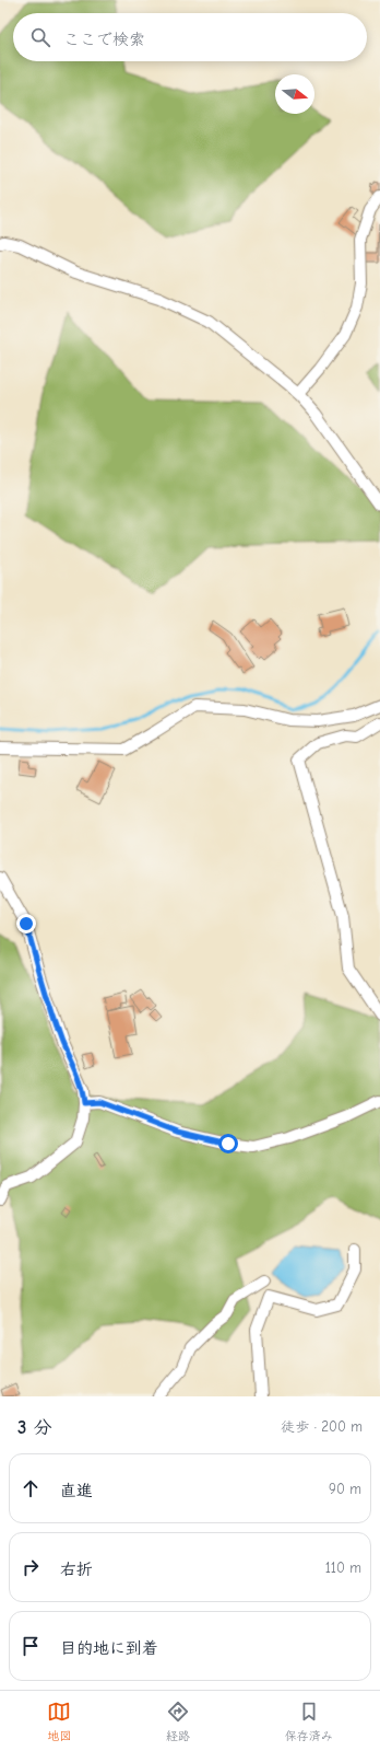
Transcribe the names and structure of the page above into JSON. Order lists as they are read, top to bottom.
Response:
{
  "north": "right",
  "page": {
    "search": "ここで検索",
    "heading": ["3 分", "徒歩 · 200 m"],
    "list": [
      ["直進", "90 m"],
      ["右折", "110 m"],
      "目的地に到着"
    ],
    "nav": ["地図", "経路", "保存済み"]
  }
}
